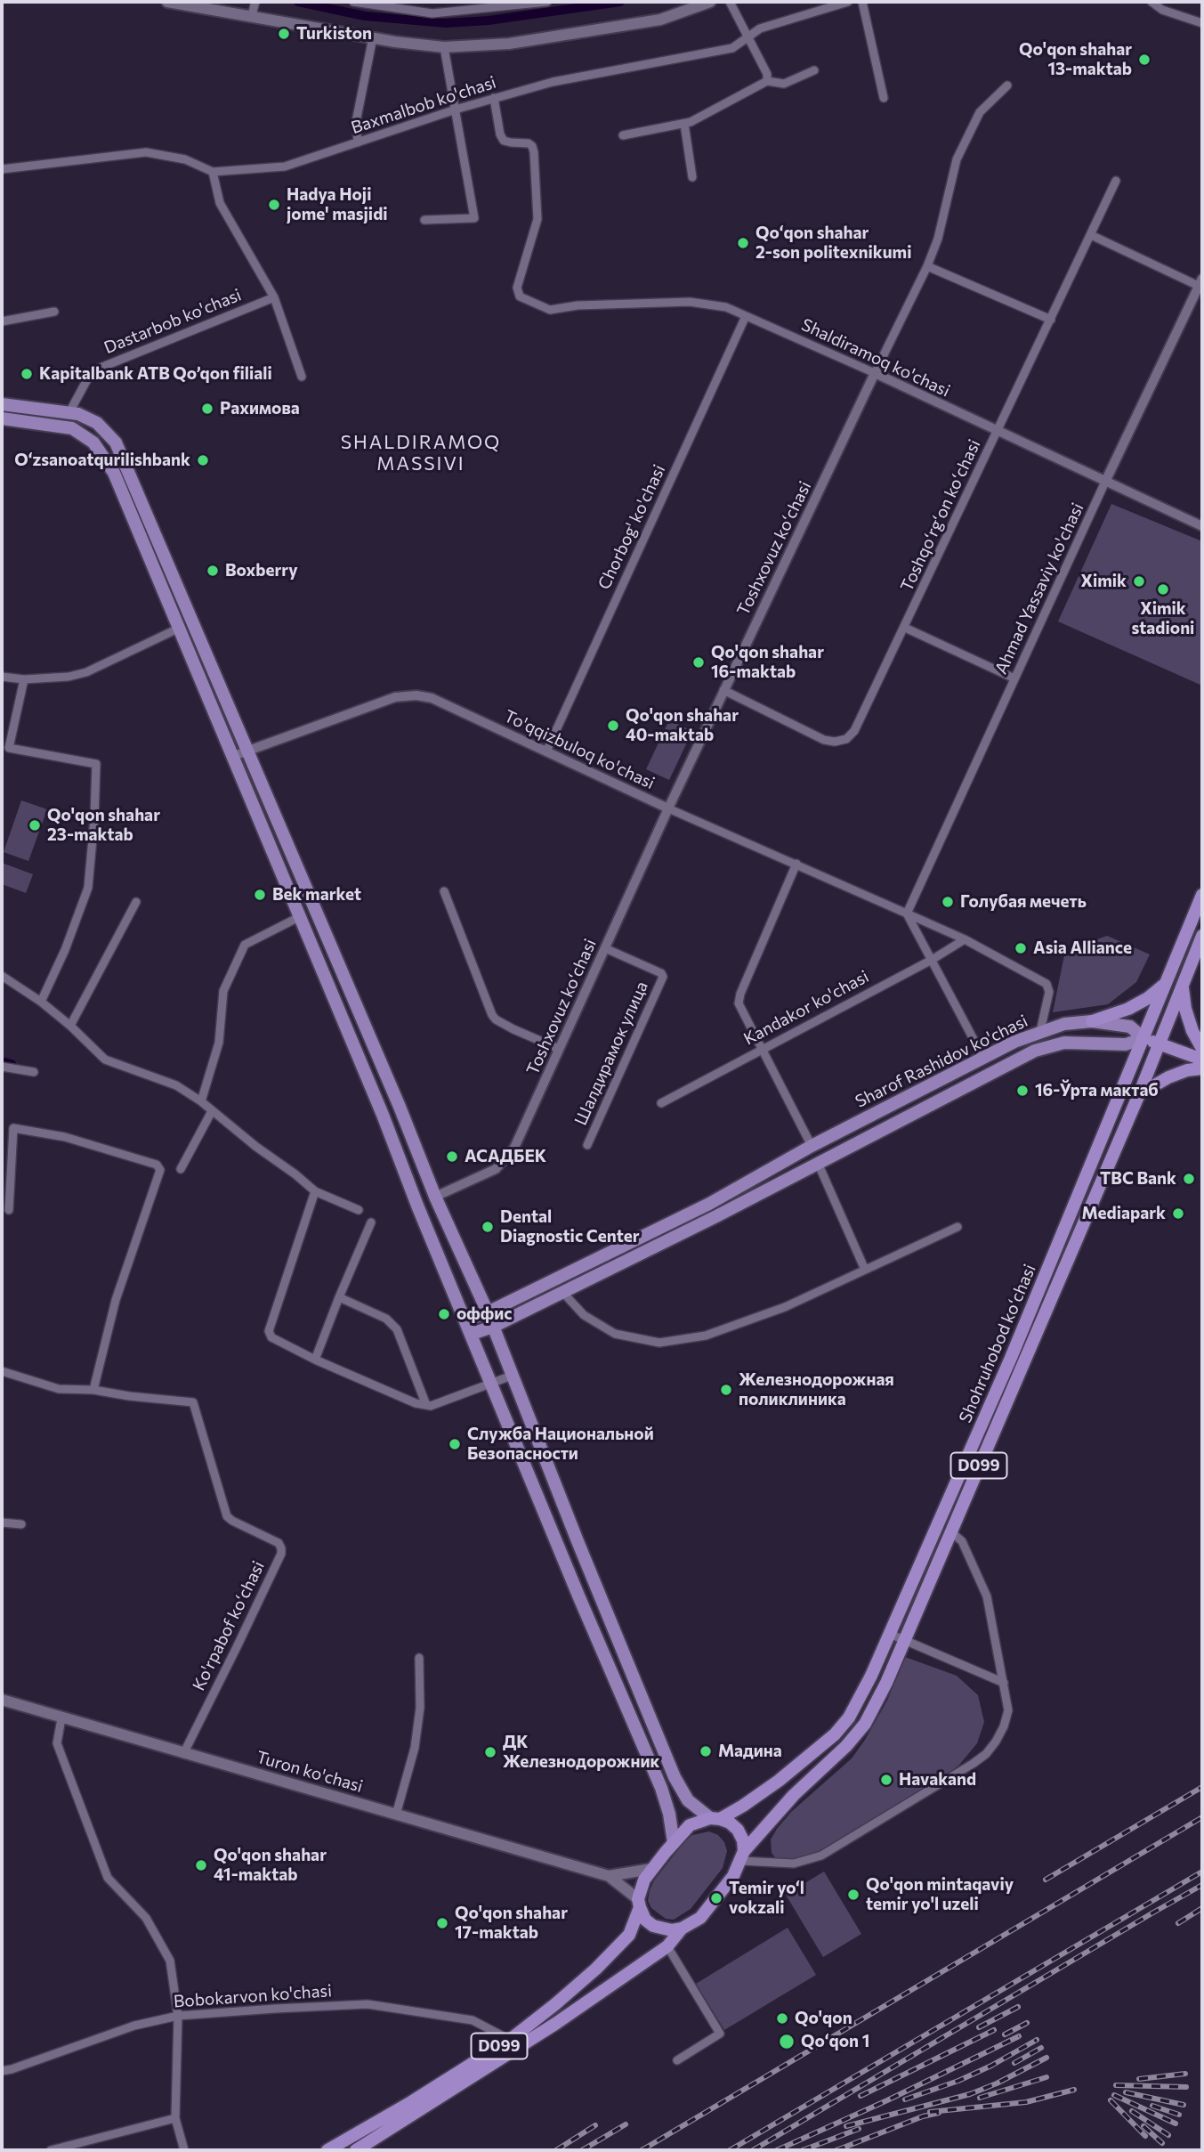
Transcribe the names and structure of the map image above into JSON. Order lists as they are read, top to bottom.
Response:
{
  "streets": {
    "highway": ["Shohruhobod koʻchasi", "D099"],
    "main road": ["Sharof Rashidov ko'chasi", "Turon ko'chasi"],
    "street": [
      "Baxmalbob ko'chasi",
      "Dastarbob ko'chasi",
      "Shaldiramoq ko'chasi",
      "Toshqoʻrgʻon koʻchasi",
      "Chorbog' ko'chasi",
      "Toshxovuz koʻchasi",
      "Ahmad Yassaviy ko'chasi",
      "To'qqizbuloq ko'chasi",
      "Kandakor ko'chasi",
      "Шалдирамок улица",
      "Ko'rpabof koʻchasi",
      "Bobokarvon ko'chasi"
    ]
  },
  "crossings": [
    ["Baxmalbob ko'chasi", "Shaldiramoq ko'chasi"],
    ["Shaldiramoq ko'chasi", "Toshqoʻrgʻon koʻchasi"],
    ["Shaldiramoq ko'chasi", "Chorbog' ko'chasi"],
    ["Shaldiramoq ko'chasi", "Toshxovuz koʻchasi"],
    ["Shaldiramoq ko'chasi", "Ahmad Yassaviy ko'chasi"],
    ["Toshqoʻrgʻon koʻchasi", "Toshxovuz koʻchasi"],
    ["Chorbog' ko'chasi", "To'qqizbuloq ko'chasi"],
    ["Toshxovuz koʻchasi", "To'qqizbuloq ko'chasi"],
    ["Toshxovuz koʻchasi", "Шалдирамок улица"],
    ["Ahmad Yassaviy ko'chasi", "To'qqizbuloq ko'chasi"],
    ["To'qqizbuloq ko'chasi", "Kandakor ko'chasi"],
    ["To'qqizbuloq ko'chasi", "Sharof Rashidov ko'chasi"],
    ["Sharof Rashidov ko'chasi", "Shohruhobod koʻchasi"],
    ["Shohruhobod koʻchasi", "D099"],
    ["Shohruhobod koʻchasi", "Turon ko'chasi"],
    ["D099", "Turon ko'chasi"],
    ["D099", "Bobokarvon ko'chasi"],
    ["Ko'rpabof koʻchasi", "Turon ko'chasi"]
  ],
  "districts": ["SHALDIRAMOQ MASSIVI"],
  "places": [
    "Turkiston",
    "Qo'qon shahar 13-maktab",
    "Hadya Hoji jome' masjidi",
    "Qoʻqon shahar 2-son politexnikumi",
    "Kapitalbank ATB Qo’qon filiali",
    "Рахимова",
    "Oʻzsanoatqurilishbank",
    "Boxberry",
    "Ximik",
    "Ximik stadioni",
    "Qo'qon shahar 16-maktab",
    "Qo'qon shahar 40-maktab",
    "Qo'qon shahar 23-maktab",
    "Bek market",
    "Голубая мечеть",
    "Asia Alliance",
    "16-Ўрта мактаб",
    "АСАДБЕК",
    "TBC Bank",
    "Mediapark",
    "Dental Diagnostic Center",
    "оффис",
    "Железнодорожная поликлиника",
    "Служба Национальной Безопасности",
    "Мадина",
    "ДК Железнодорожник",
    "Havakand",
    "Qo'qon shahar 41-maktab",
    "Qo'qon mintaqaviy temir yo'l uzeli",
    "Temir yo‘l vokzali",
    "Qo'qon shahar 17-maktab",
    "Qo'qon",
    "Qoʻqon 1"
  ]
}
